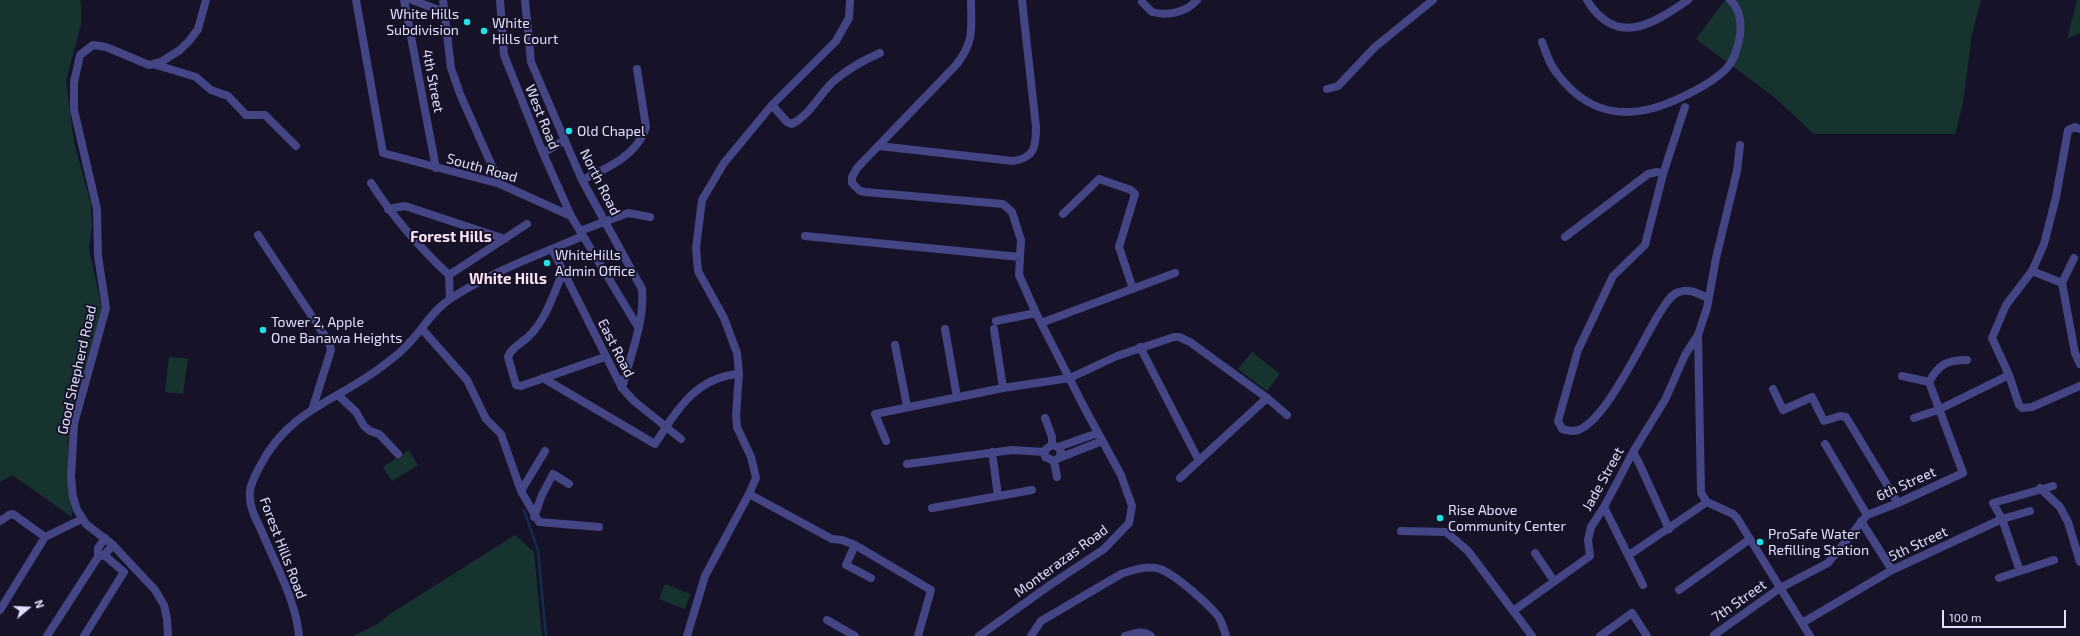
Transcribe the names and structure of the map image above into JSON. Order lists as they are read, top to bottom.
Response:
{
  "streets": {
    "street": [
      "4th Street",
      "West Road",
      "South Road",
      "North Road",
      "East Road",
      "Good Shepherd Road",
      "Jade Street",
      "6th Street",
      "5th Street",
      "Forest Hills Road",
      "Monterazas Road",
      "7th Street"
    ]
  },
  "crossings": [
    ["4th Street", "South Road"],
    ["West Road", "South Road"],
    ["West Road", "North Road"],
    ["West Road", "Forest Hills Road"],
    ["North Road", "East Road"],
    ["North Road", "Forest Hills Road"],
    ["East Road", "Forest Hills Road"],
    ["6th Street", "7th Street"]
  ],
  "districts": ["Forest Hills", "White Hills"],
  "places": [
    "White Hills Subdivision",
    "White Hills Court",
    "Old Chapel",
    "WhiteHills Admin Office",
    "Tower 2, Apple One Banawa Heights",
    "Rise Above Community Center",
    "ProSafe Water Refilling Station"
  ],
  "scale_bar": "100 m",
  "north": "right"
}
